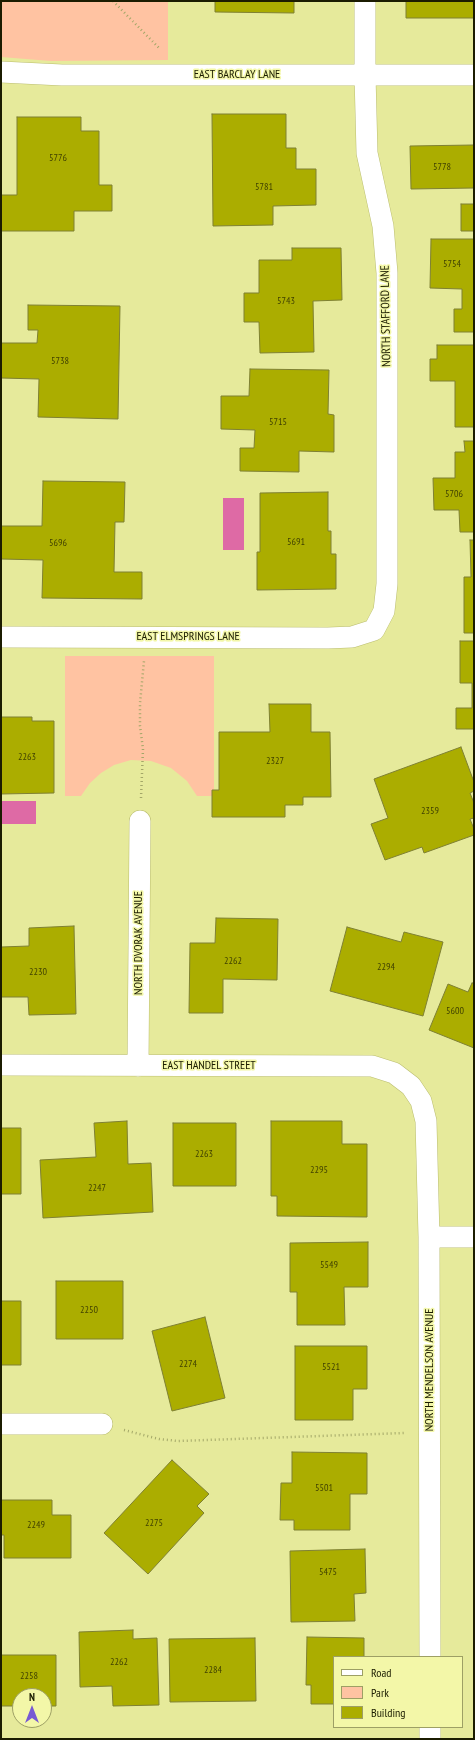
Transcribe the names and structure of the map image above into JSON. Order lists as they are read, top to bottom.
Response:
{
  "streets": {
    "street": [
      "EAST BARCLAY LANE",
      "NORTH STAFFORD LANE",
      "EAST ELMSPRINGS LANE",
      "NORTH DVORAK AVENUE",
      "EAST HANDEL STREET",
      "NORTH MENDELSON AVENUE"
    ]
  },
  "crossings": [
    ["EAST BARCLAY LANE", "NORTH STAFFORD LANE"],
    ["NORTH STAFFORD LANE", "EAST ELMSPRINGS LANE"],
    ["NORTH DVORAK AVENUE", "EAST HANDEL STREET"],
    ["EAST HANDEL STREET", "NORTH MENDELSON AVENUE"]
  ],
  "house_numbers": [
    "5776",
    "5778",
    "5781",
    "5754",
    "5743",
    "5738",
    "5715",
    "5706",
    "5691",
    "5696",
    "2263",
    "2327",
    "2359",
    "2262",
    "2294",
    "2230",
    "5600",
    "2263",
    "2295",
    "2247",
    "5549",
    "2250",
    "2274",
    "5521",
    "5501",
    "2275",
    "2249",
    "5475",
    "2262",
    "2284",
    "2258"
  ],
  "legend": ["Road", "Park", "Building"],
  "north": "top"
}
